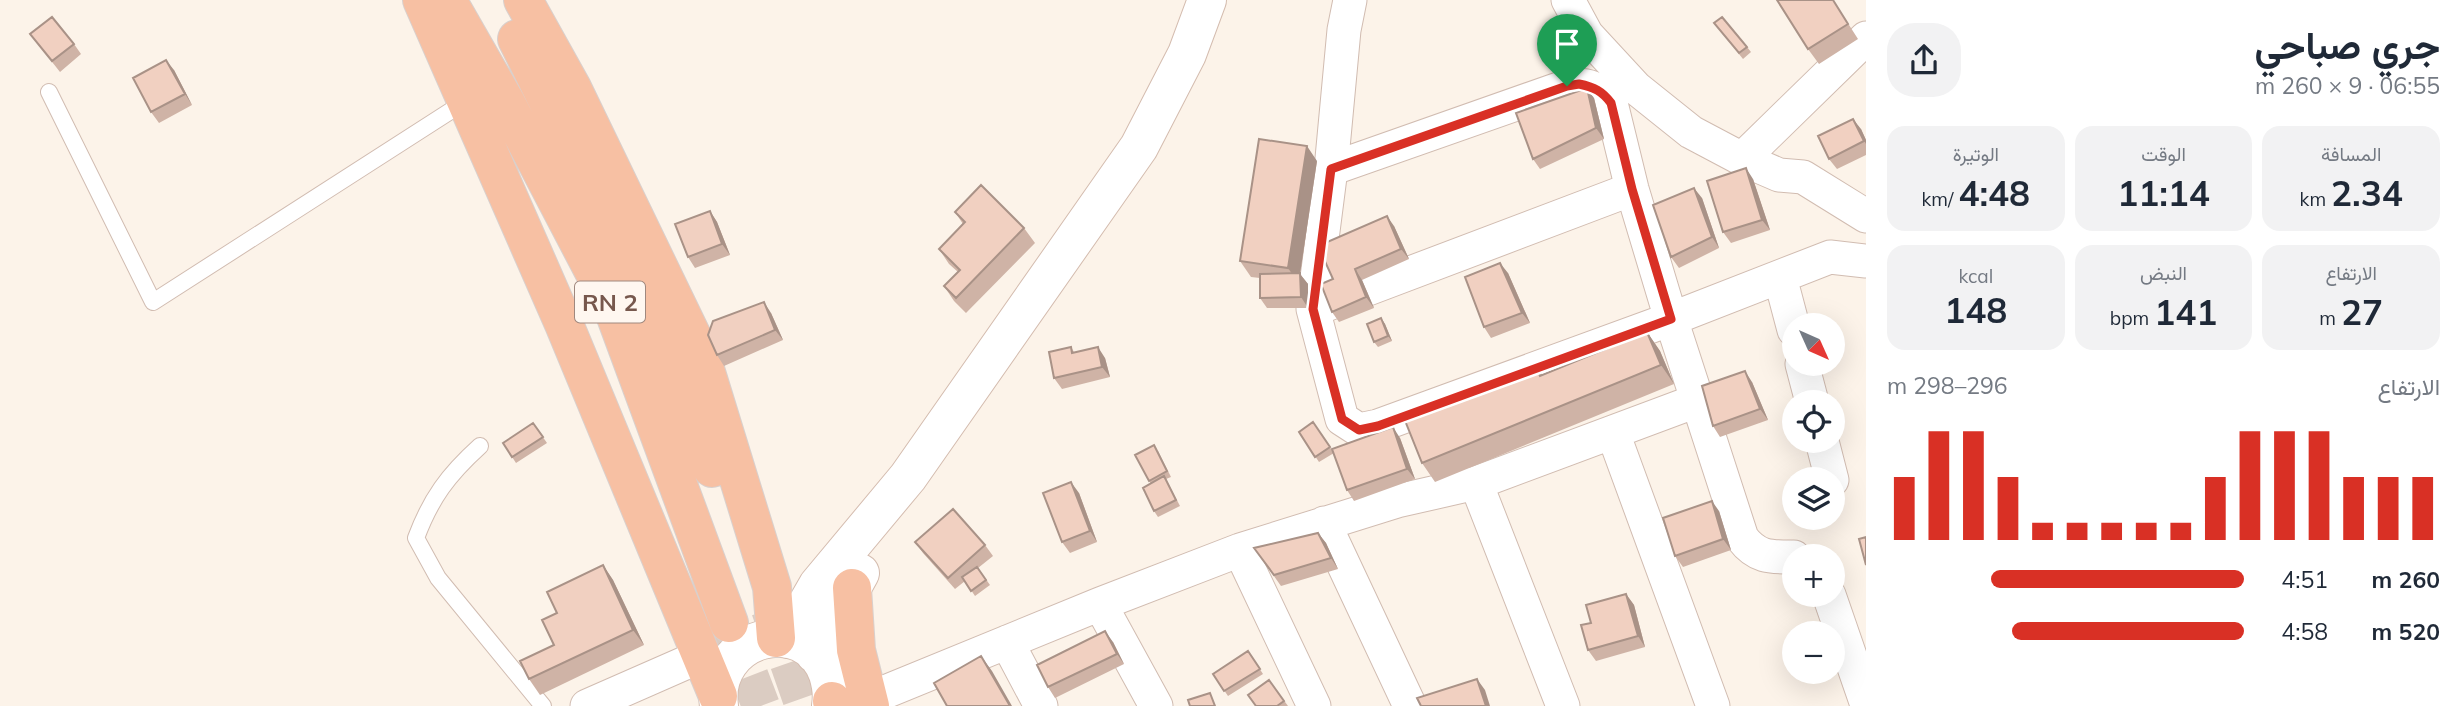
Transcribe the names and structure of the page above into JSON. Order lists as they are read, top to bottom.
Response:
{
  "streets": {
    "highway": ["RN 2"]
  },
  "north": "bottom right",
  "page": {
    "heading": ["جري صباحي", "06:55 · 9 × 260 m"],
    "stats": [
      ["المسافة", "2.34 km"],
      ["الوقت", "11:14"],
      ["الوتيرة", "4:48 /km"],
      ["الارتفاع", "27 m"],
      ["النبض", "141 bpm"],
      ["kcal", "148"]
    ],
    "map_buttons": ["+", "−"],
    "chart": ["الارتفاع", "296–298 m"],
    "list": [
      {
        "name": "260 m",
        "note": "4:51"
      },
      {
        "name": "520 m",
        "note": "4:58"
      }
    ]
  }
}
